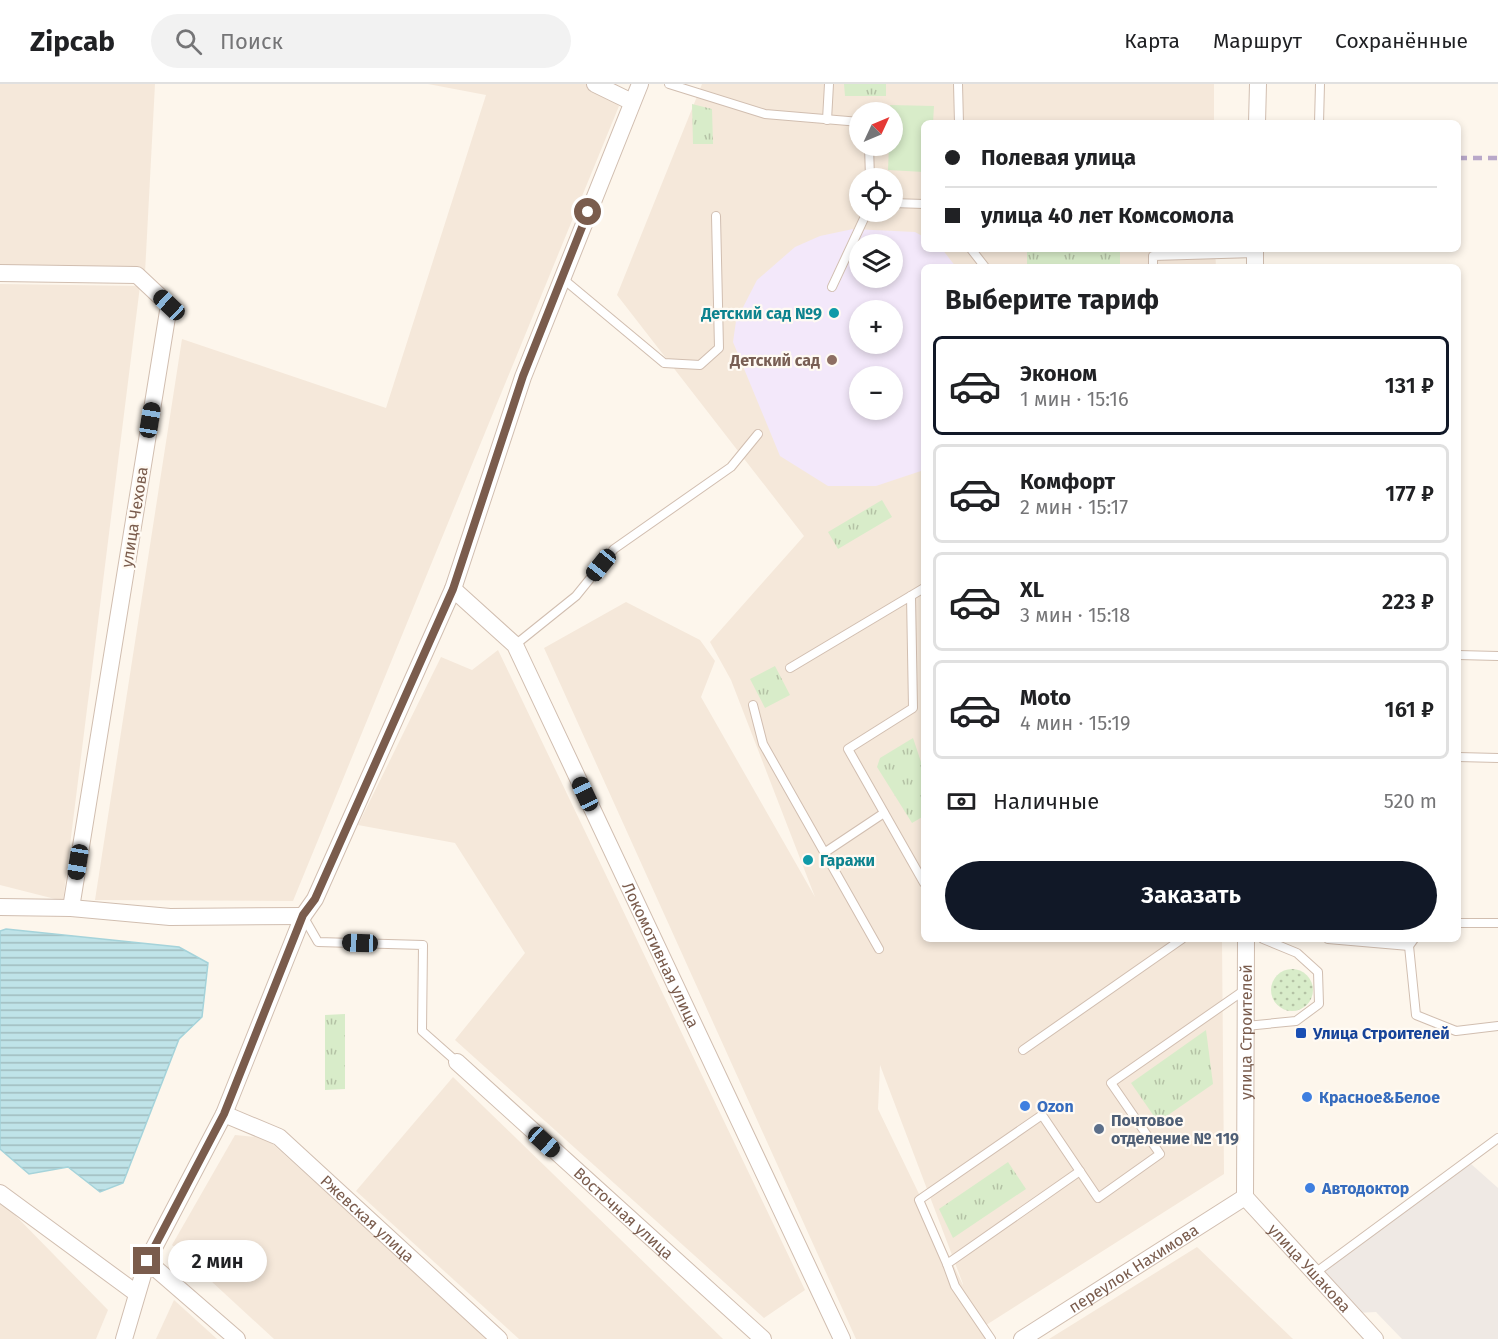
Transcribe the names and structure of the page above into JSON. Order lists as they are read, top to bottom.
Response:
{
  "streets": {
    "street": [
      "улица Чехова",
      "Локомотивная улица",
      "улица Строителей",
      "Восточная улица",
      "Ржевская улица",
      "переулок Нахимова",
      "улица Ушакова"
    ]
  },
  "crossings": [
    ["улица Строителей", "переулок Нахимова"],
    ["улица Строителей", "улица Ушакова"],
    ["переулок Нахимова", "улица Ушакова"]
  ],
  "places": {
    "other": [
      "Детский сад №9",
      "Детский сад",
      "Гаражи",
      "Красное&Белое",
      "Ozon",
      "Почтовое отделение № 119",
      "Автодоктор"
    ],
    "transit": ["Улица Строителей"]
  },
  "north": "top right",
  "page": {
    "header": "Zipcab",
    "search": "Поиск",
    "nav": ["Карта", "Маршрут", "Сохранённые"],
    "map_buttons": ["+", "−"],
    "banner": ["Полевая улица", "улица 40 лет Комсомола"],
    "heading": "Выберите тариф",
    "list": [
      {
        "name": "Эконом",
        "note": "1 мин · 15:16",
        "value": "131 ₽"
      },
      {
        "name": "Комфорт",
        "note": "2 мин · 15:17",
        "value": "177 ₽"
      },
      {
        "name": "XL",
        "note": "3 мин · 15:18",
        "value": "223 ₽"
      },
      {
        "name": "Moto",
        "note": "4 мин · 15:19",
        "value": "161 ₽"
      }
    ],
    "pay": ["Наличные", "520 m"],
    "buttons": "Заказать",
    "bubble": "2 мин"
  }
}
